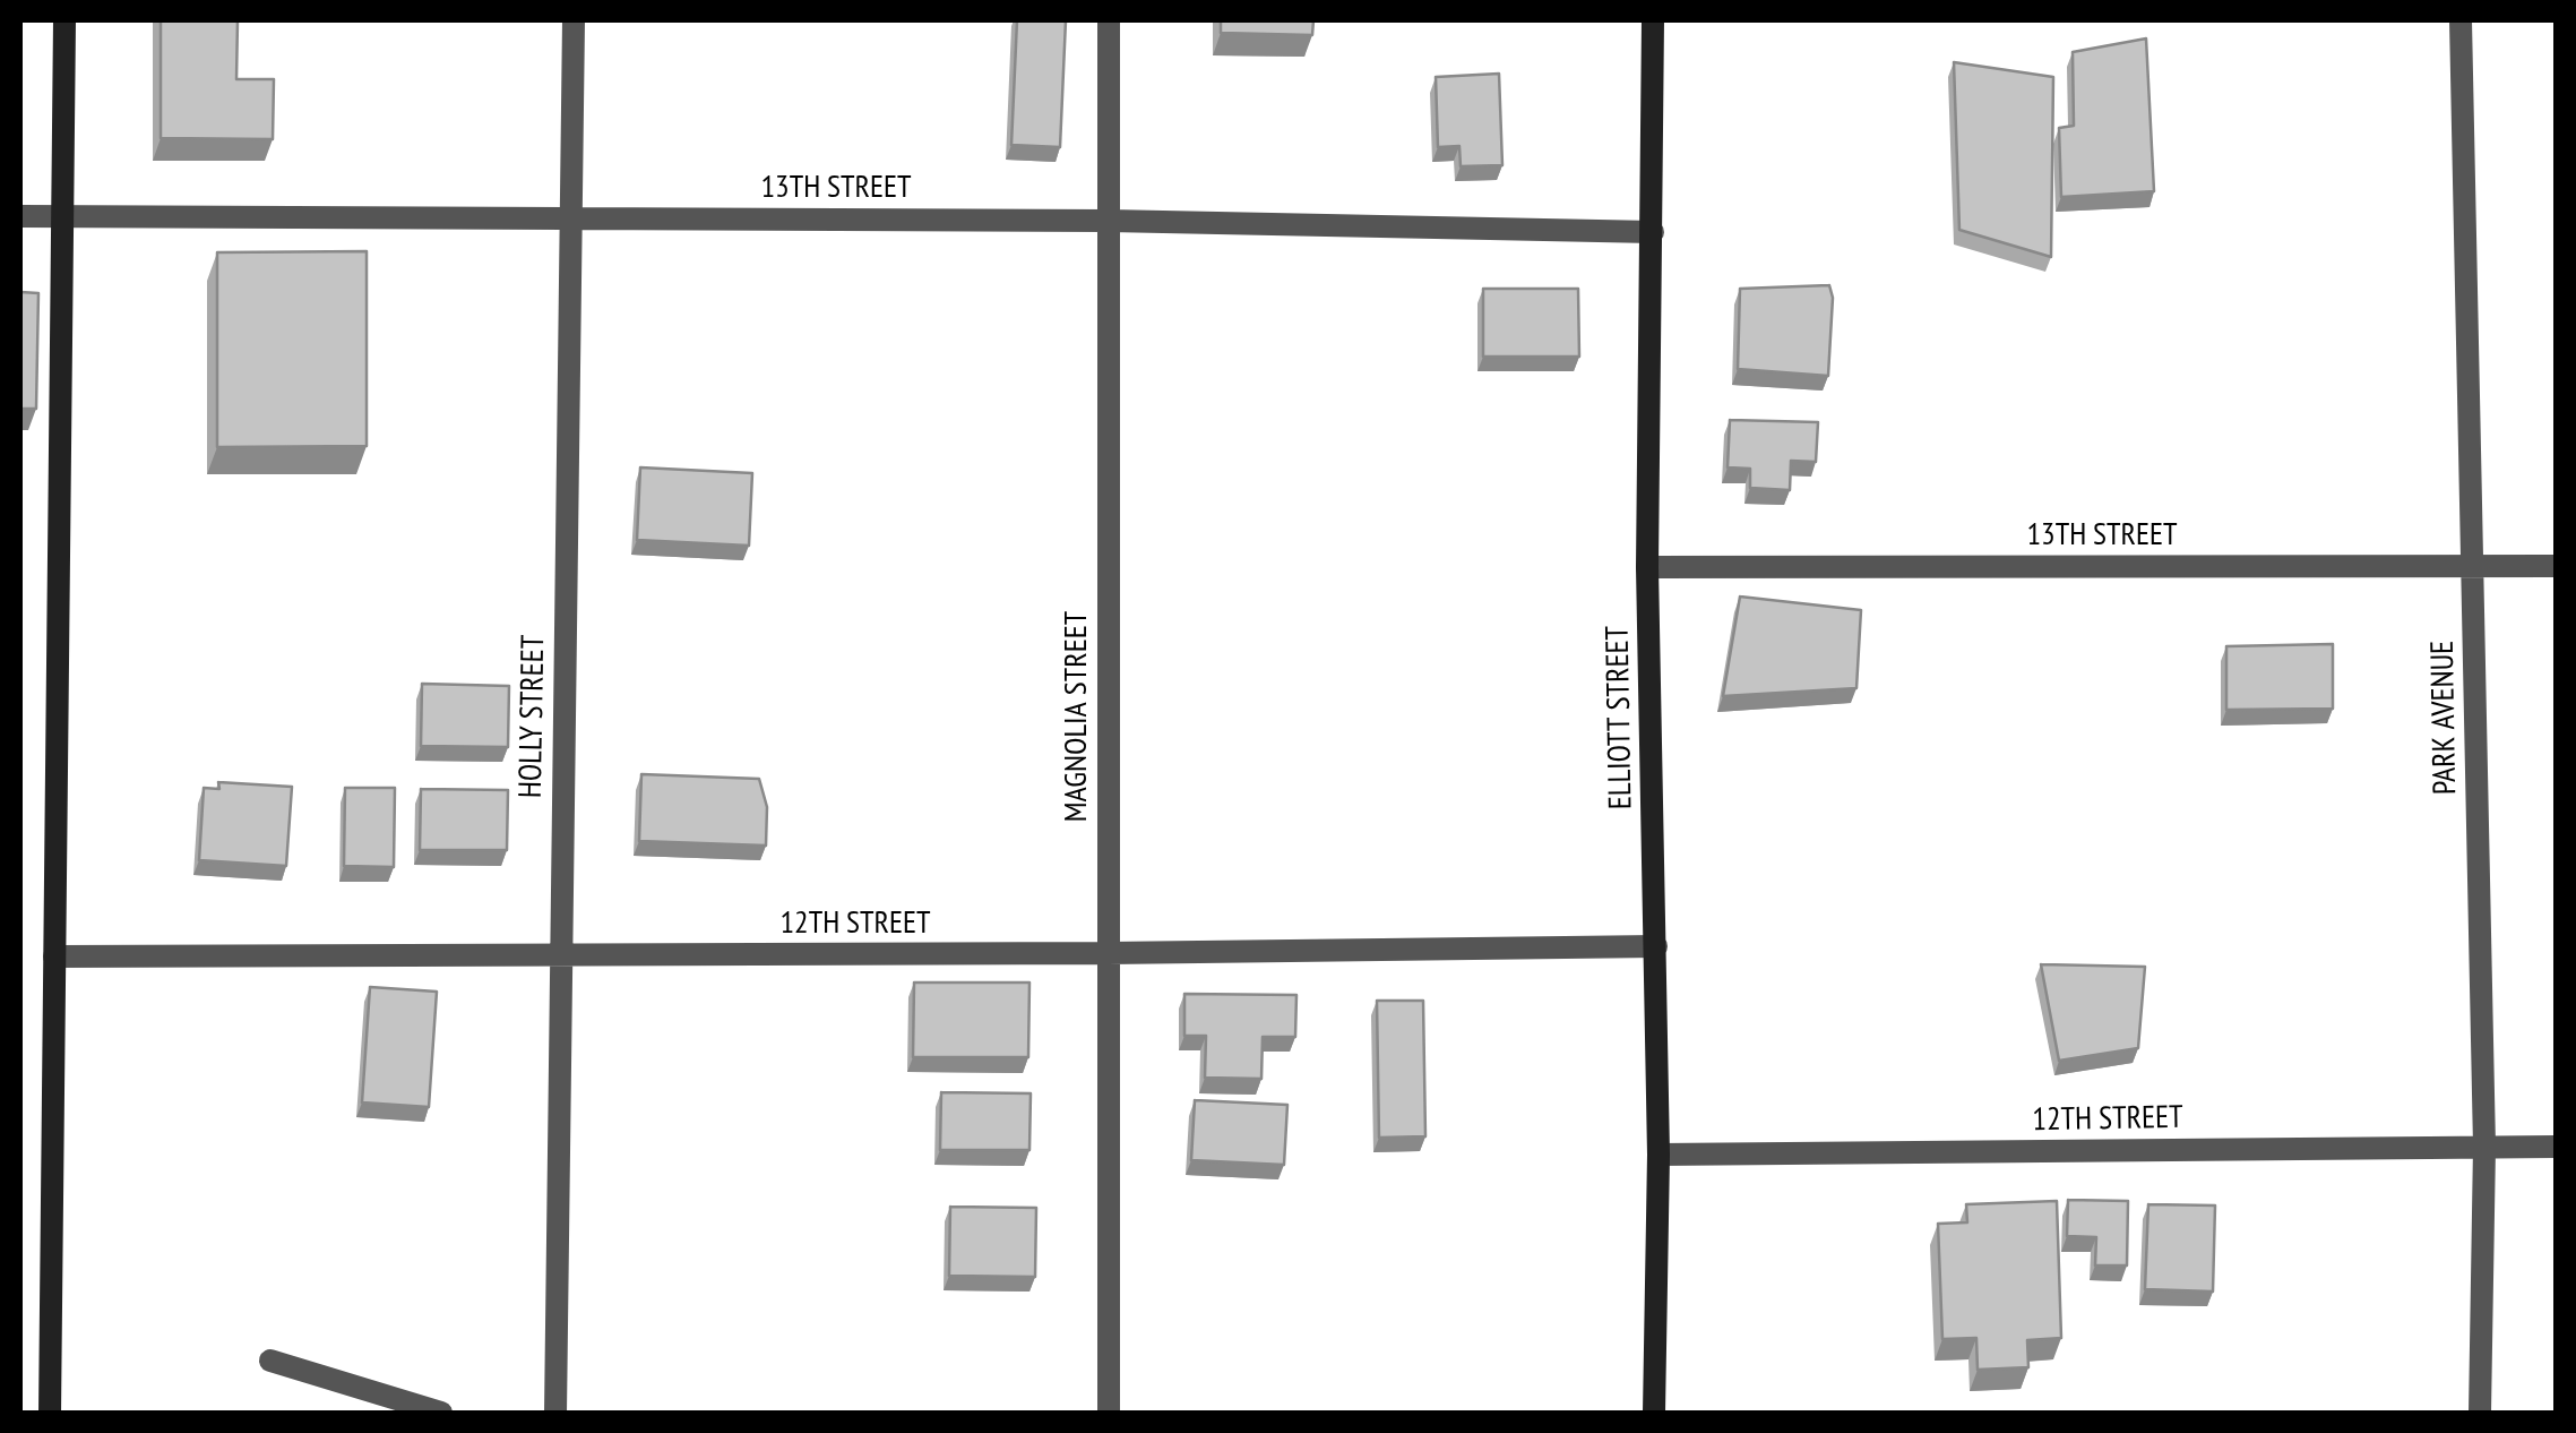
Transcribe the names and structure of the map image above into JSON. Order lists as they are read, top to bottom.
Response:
{
  "streets": {
    "main road": ["ELLIOTT STREET"],
    "street": [
      "13TH STREET",
      "HOLLY STREET",
      "MAGNOLIA STREET",
      "PARK AVENUE",
      "12TH STREET"
    ]
  },
  "crossings": [
    ["13TH STREET", "HOLLY STREET"],
    ["13TH STREET", "MAGNOLIA STREET"],
    ["13TH STREET", "ELLIOTT STREET"],
    ["13TH STREET", "PARK AVENUE"],
    ["HOLLY STREET", "12TH STREET"],
    ["MAGNOLIA STREET", "12TH STREET"],
    ["ELLIOTT STREET", "12TH STREET"],
    ["PARK AVENUE", "12TH STREET"]
  ]
}
